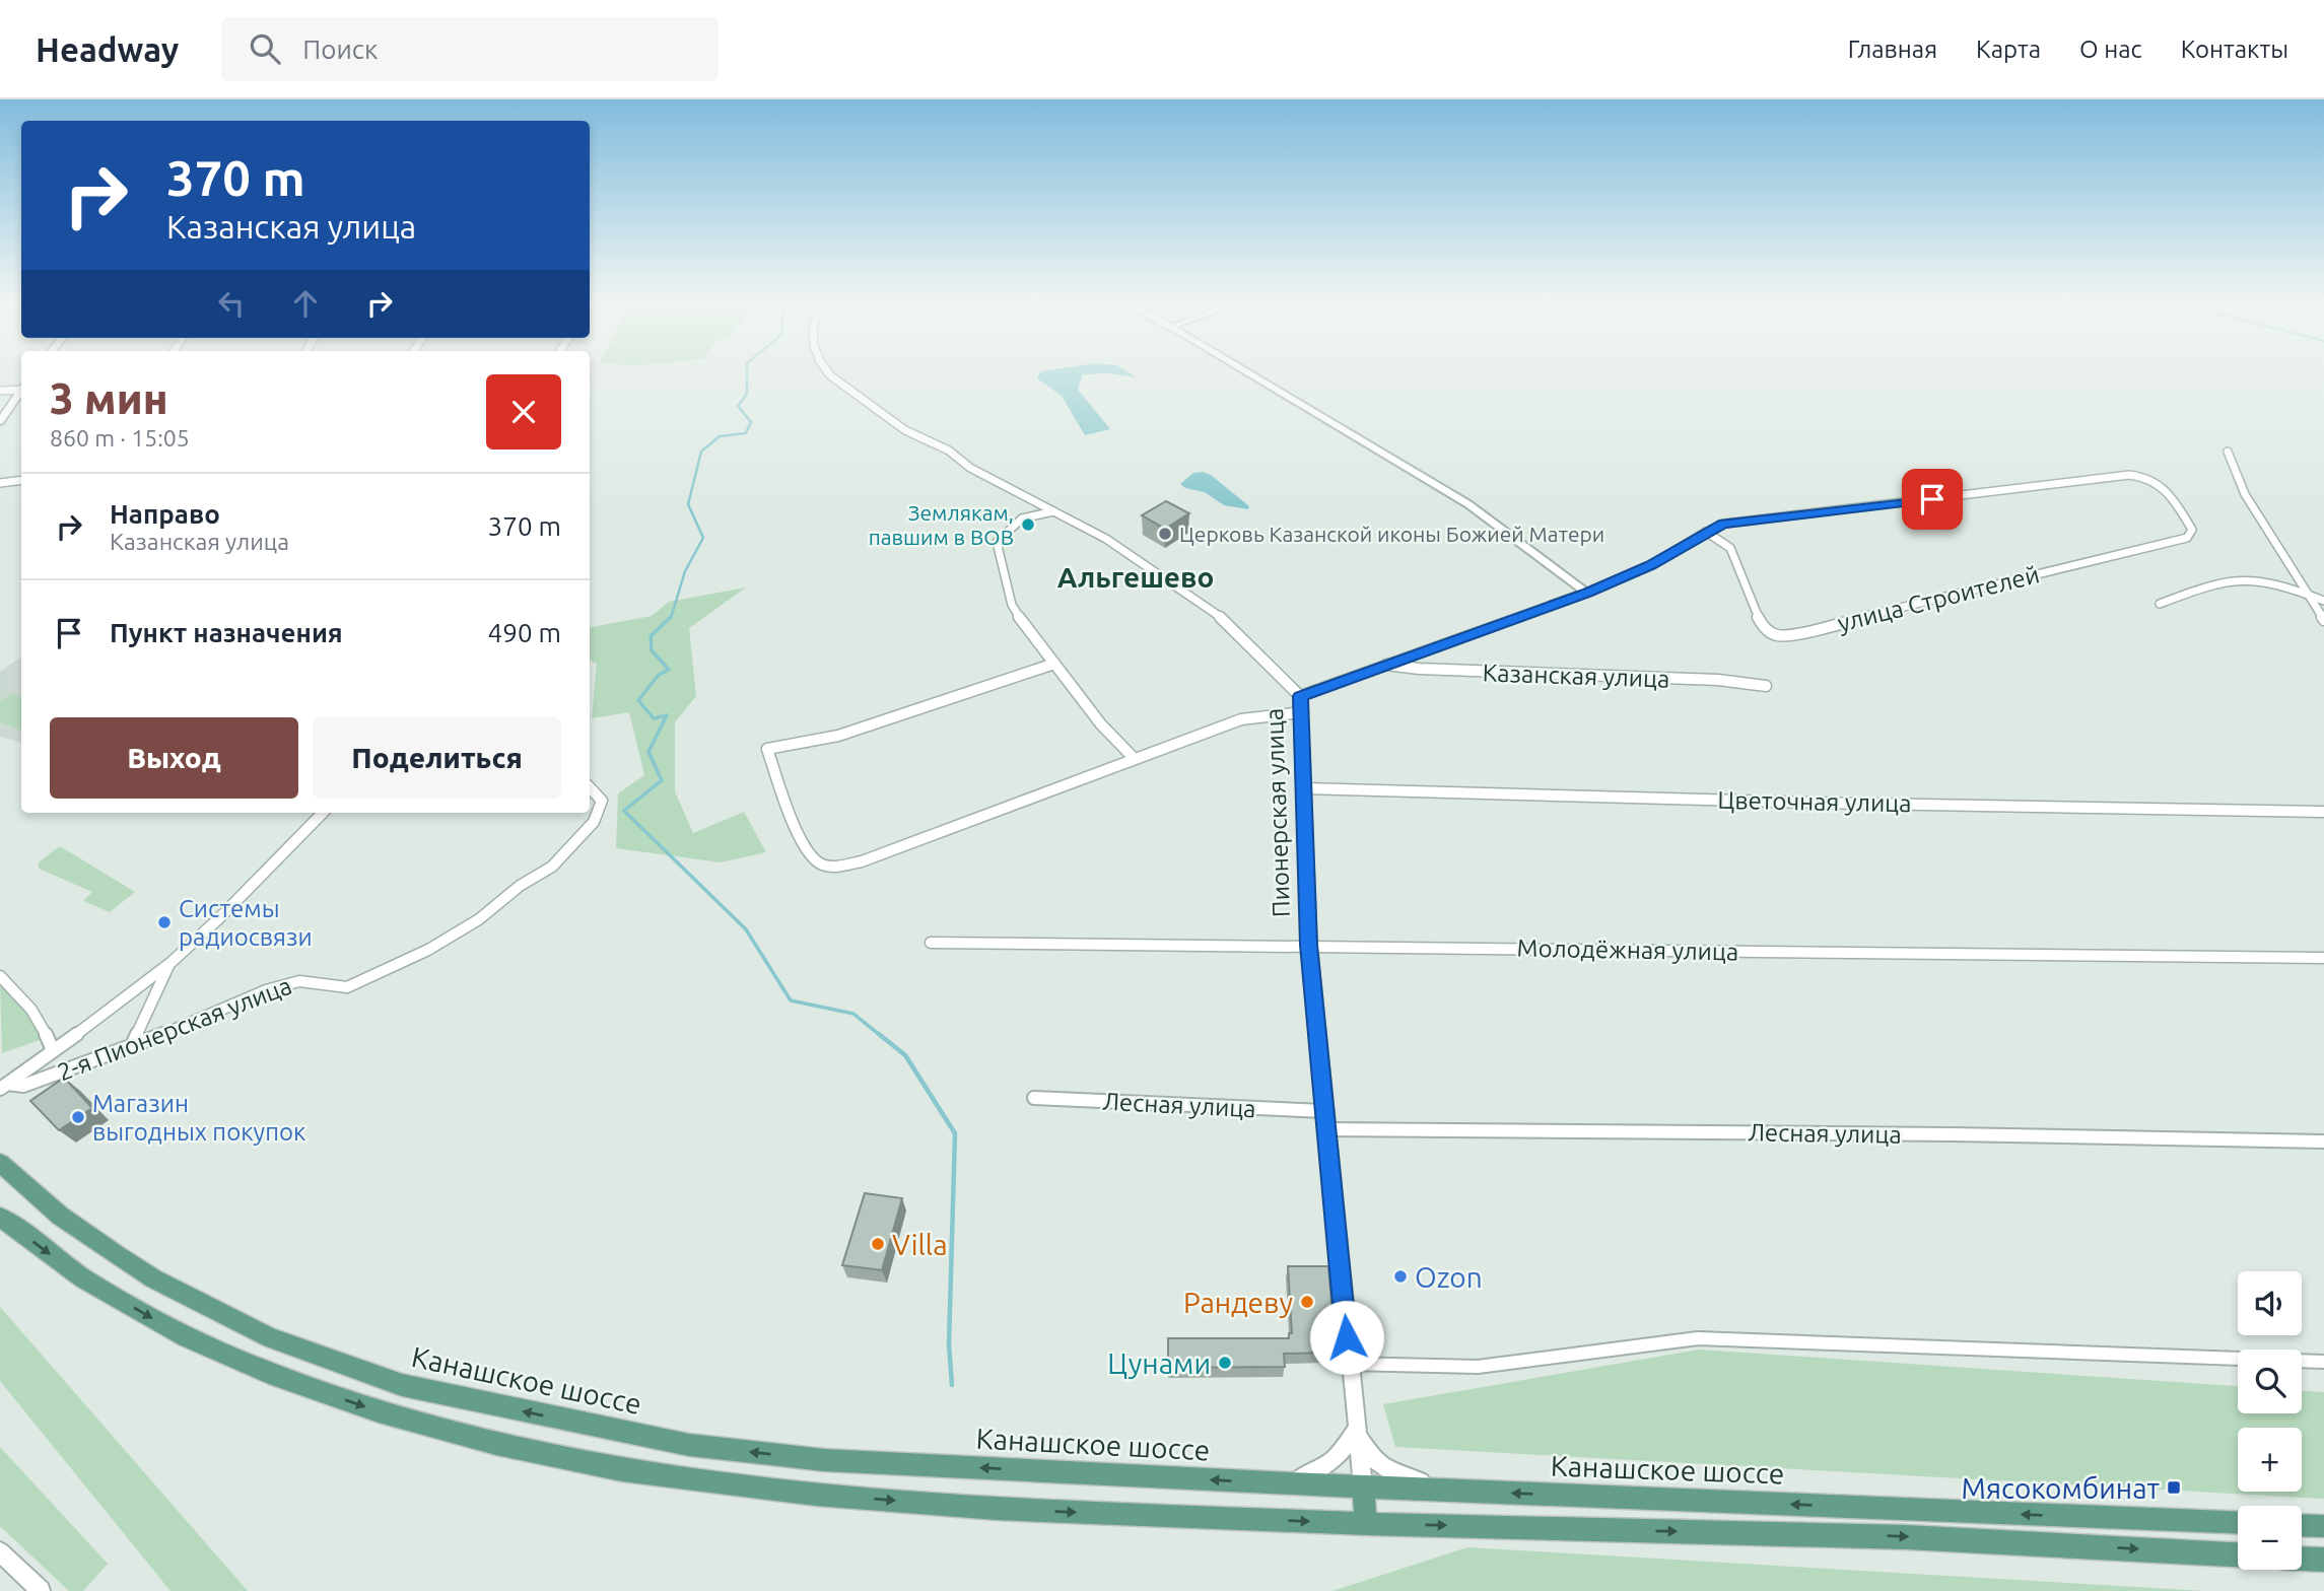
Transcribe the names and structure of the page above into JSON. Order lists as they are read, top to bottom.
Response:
{
  "streets": {
    "main road": ["Пионерская улица", "Канашское шоссе"],
    "street": [
      "улица Строителей",
      "Казанская улица",
      "Цветочная улица",
      "Молодёжная улица",
      "2-я Пионерская улица",
      "Лесная улица"
    ]
  },
  "crossings": [
    ["улица Строителей", "Казанская улица"],
    ["Казанская улица", "Пионерская улица"],
    ["Цветочная улица", "Пионерская улица"],
    ["Пионерская улица", "Молодёжная улица"],
    ["Пионерская улица", "Лесная улица"],
    ["Пионерская улица", "Канашское шоссе"]
  ],
  "districts": ["Альгешево"],
  "places": {
    "other": [
      "Землякам, павшим в ВОВ",
      "Церковь Казанской иконы Божией Матери",
      "Системы радиосвязи",
      "Магазин выгодных покупок",
      "Villa",
      "Ozon",
      "Рандеву",
      "Цунами"
    ],
    "transit": ["Мясокомбинат"]
  },
  "page": {
    "header": "Headway",
    "search": "Поиск",
    "nav": [
      "Главная",
      "Карта",
      "О нас",
      "Контакты"
    ],
    "turn": ["370 m", "Казанская улица"],
    "heading": ["3 мин", "860 m · 15:05"],
    "list": [
      {
        "name": "Направо",
        "note": "Казанская улица",
        "value": "370 m"
      },
      {
        "name": "Пункт назначения",
        "value": "490 m"
      }
    ],
    "buttons": ["Выход", "Поделиться"],
    "map_buttons": ["+", "−"]
  }
}
